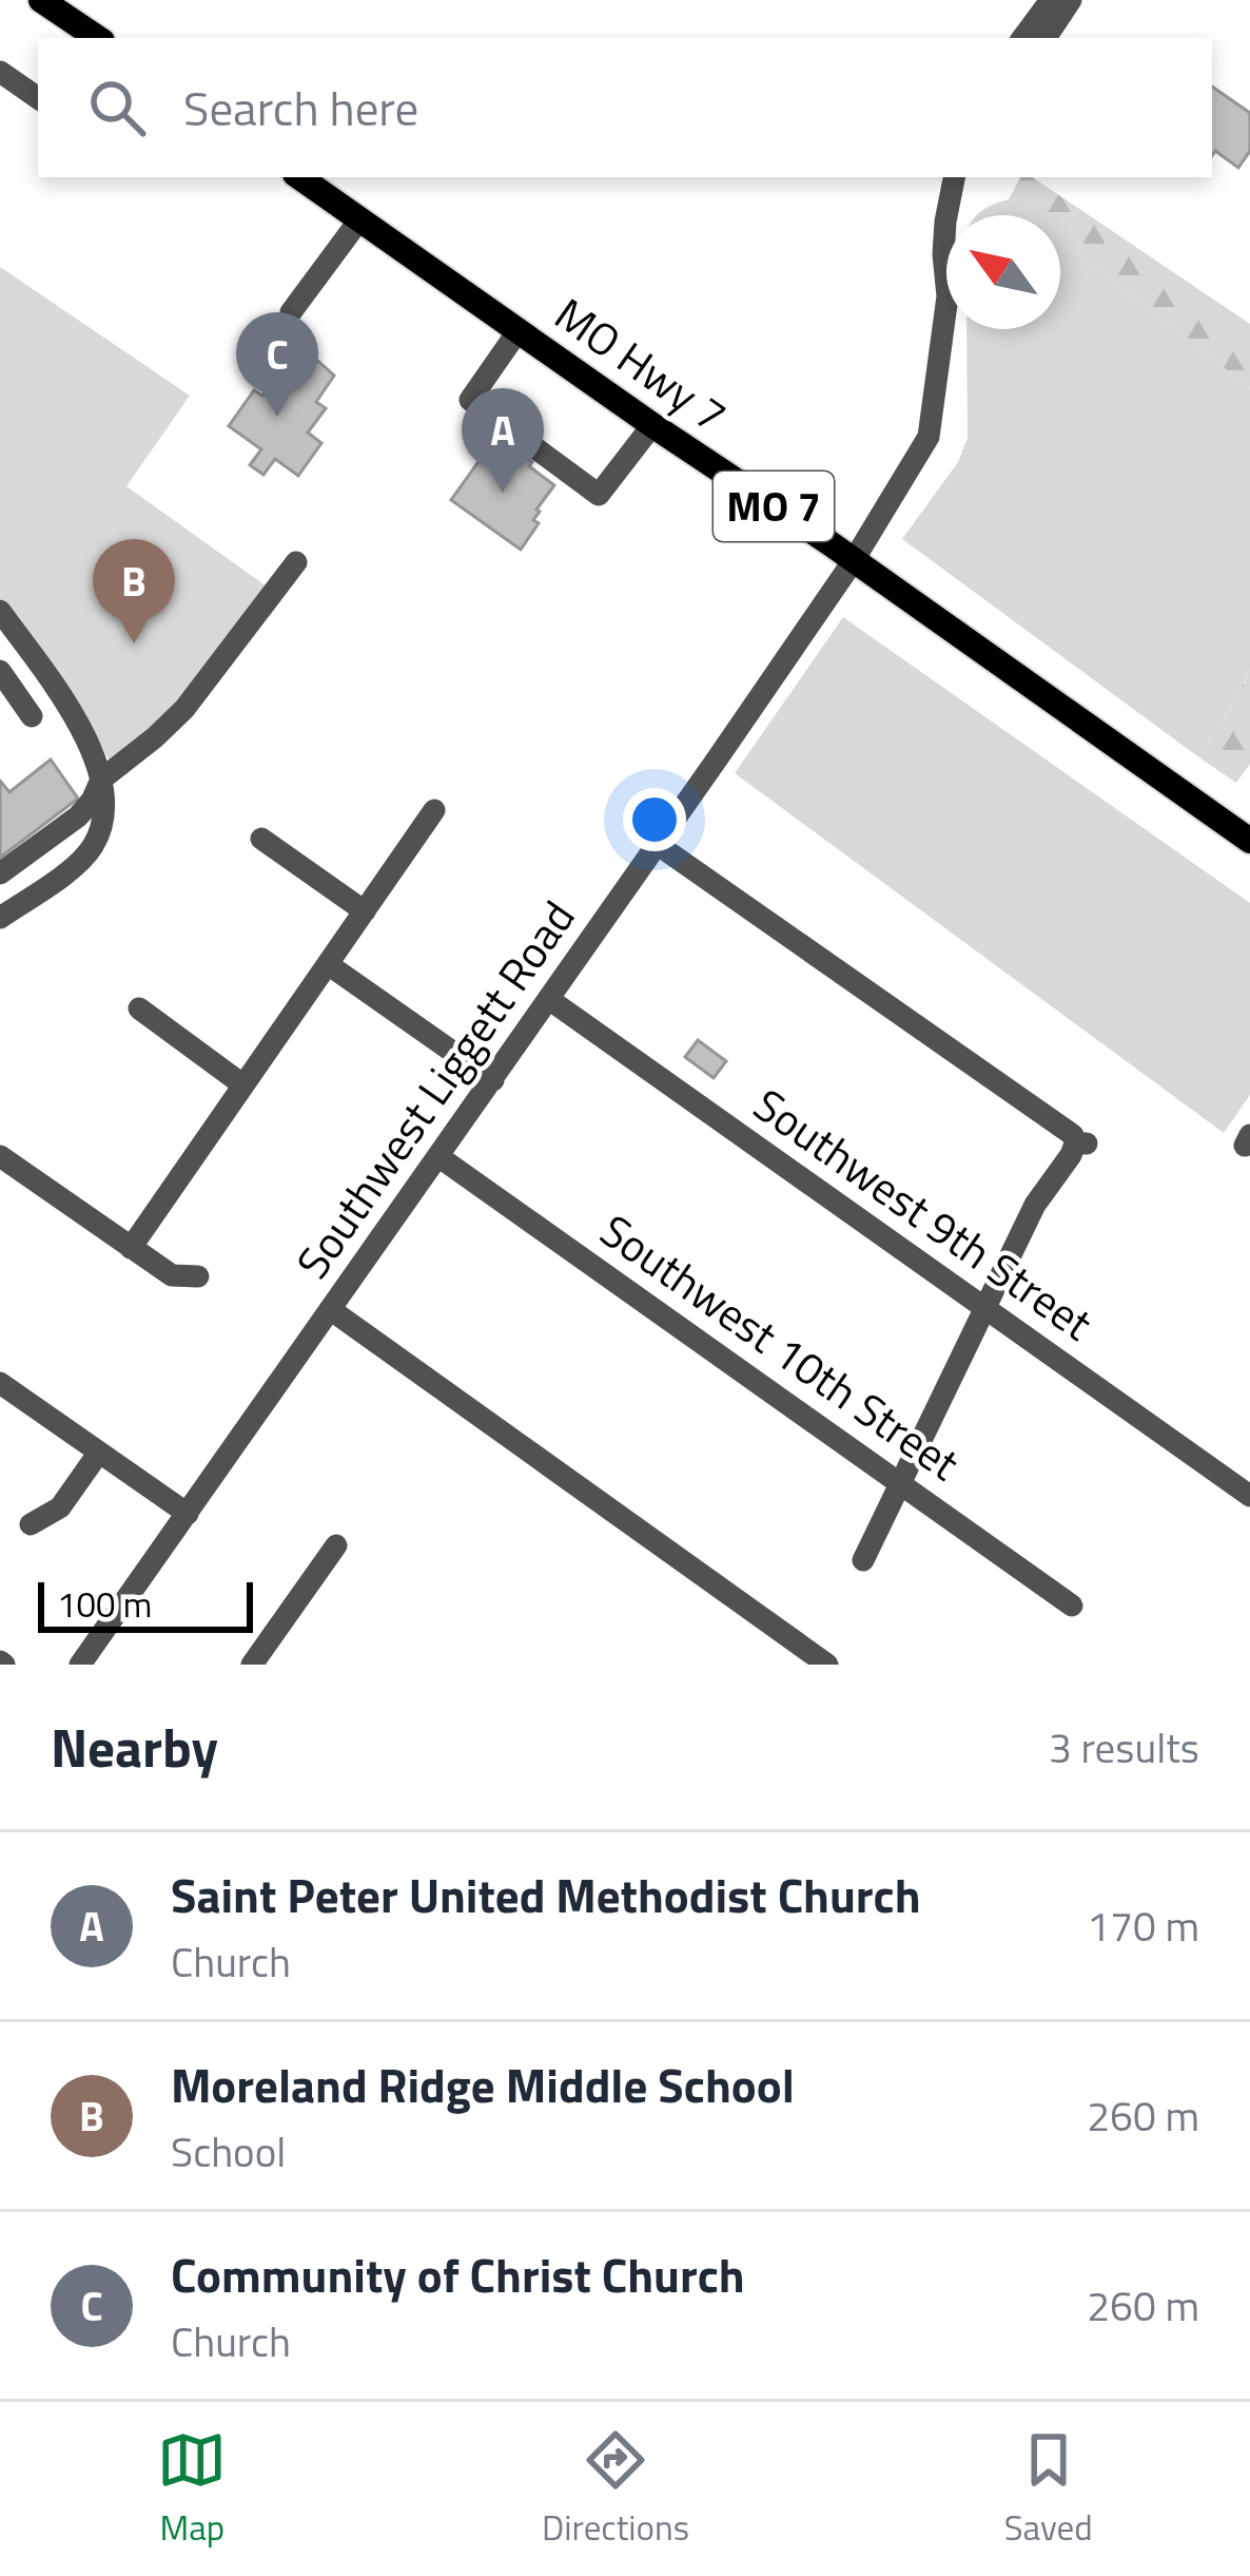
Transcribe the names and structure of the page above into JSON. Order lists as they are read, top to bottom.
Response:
{
  "streets": {
    "main road": ["MO Hwy 7", "MO 7"],
    "street": ["Southwest Liggett Road", "Southwest 9th Street", "Southwest 10th Street"]
  },
  "crossings": [
    ["MO Hwy 7", "Southwest Liggett Road"],
    ["Southwest Liggett Road", "Southwest 9th Street"],
    ["Southwest Liggett Road", "Southwest 10th Street"]
  ],
  "scale_bar": "100 m",
  "north": "top left",
  "page": {
    "search": "Search here",
    "pins": ["C", "A", "B"],
    "scale": "100 m",
    "heading": ["Nearby", "3 results"],
    "list": [
      {
        "mark": "A",
        "name": "Saint Peter United Methodist Church",
        "note": "Church",
        "value": "170 m"
      },
      {
        "mark": "B",
        "name": "Moreland Ridge Middle School",
        "note": "School",
        "value": "260 m"
      },
      {
        "mark": "C",
        "name": "Community of Christ Church",
        "note": "Church",
        "value": "260 m"
      }
    ],
    "nav": ["Map", "Directions", "Saved"]
  }
}
